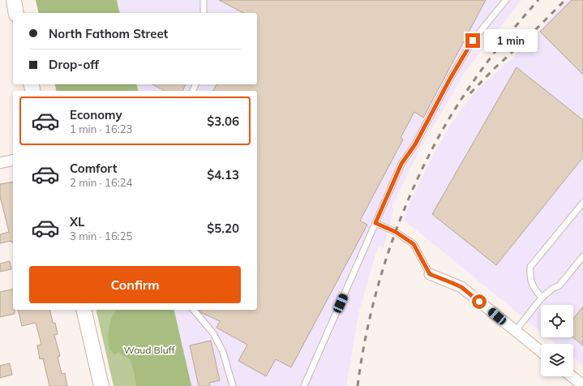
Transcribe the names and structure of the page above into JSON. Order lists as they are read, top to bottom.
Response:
{
  "parks": ["Waud Bluff"],
  "page": {
    "banner": ["North Fathom Street", "Drop-off"],
    "bubble": "1 min",
    "list": [
      {
        "name": "Economy",
        "note": "1 min · 16:23",
        "value": "$3.06"
      },
      {
        "name": "Comfort",
        "note": "2 min · 16:24",
        "value": "$4.13"
      },
      {
        "name": "XL",
        "note": "3 min · 16:25",
        "value": "$5.20"
      }
    ],
    "buttons": "Confirm"
  }
}
